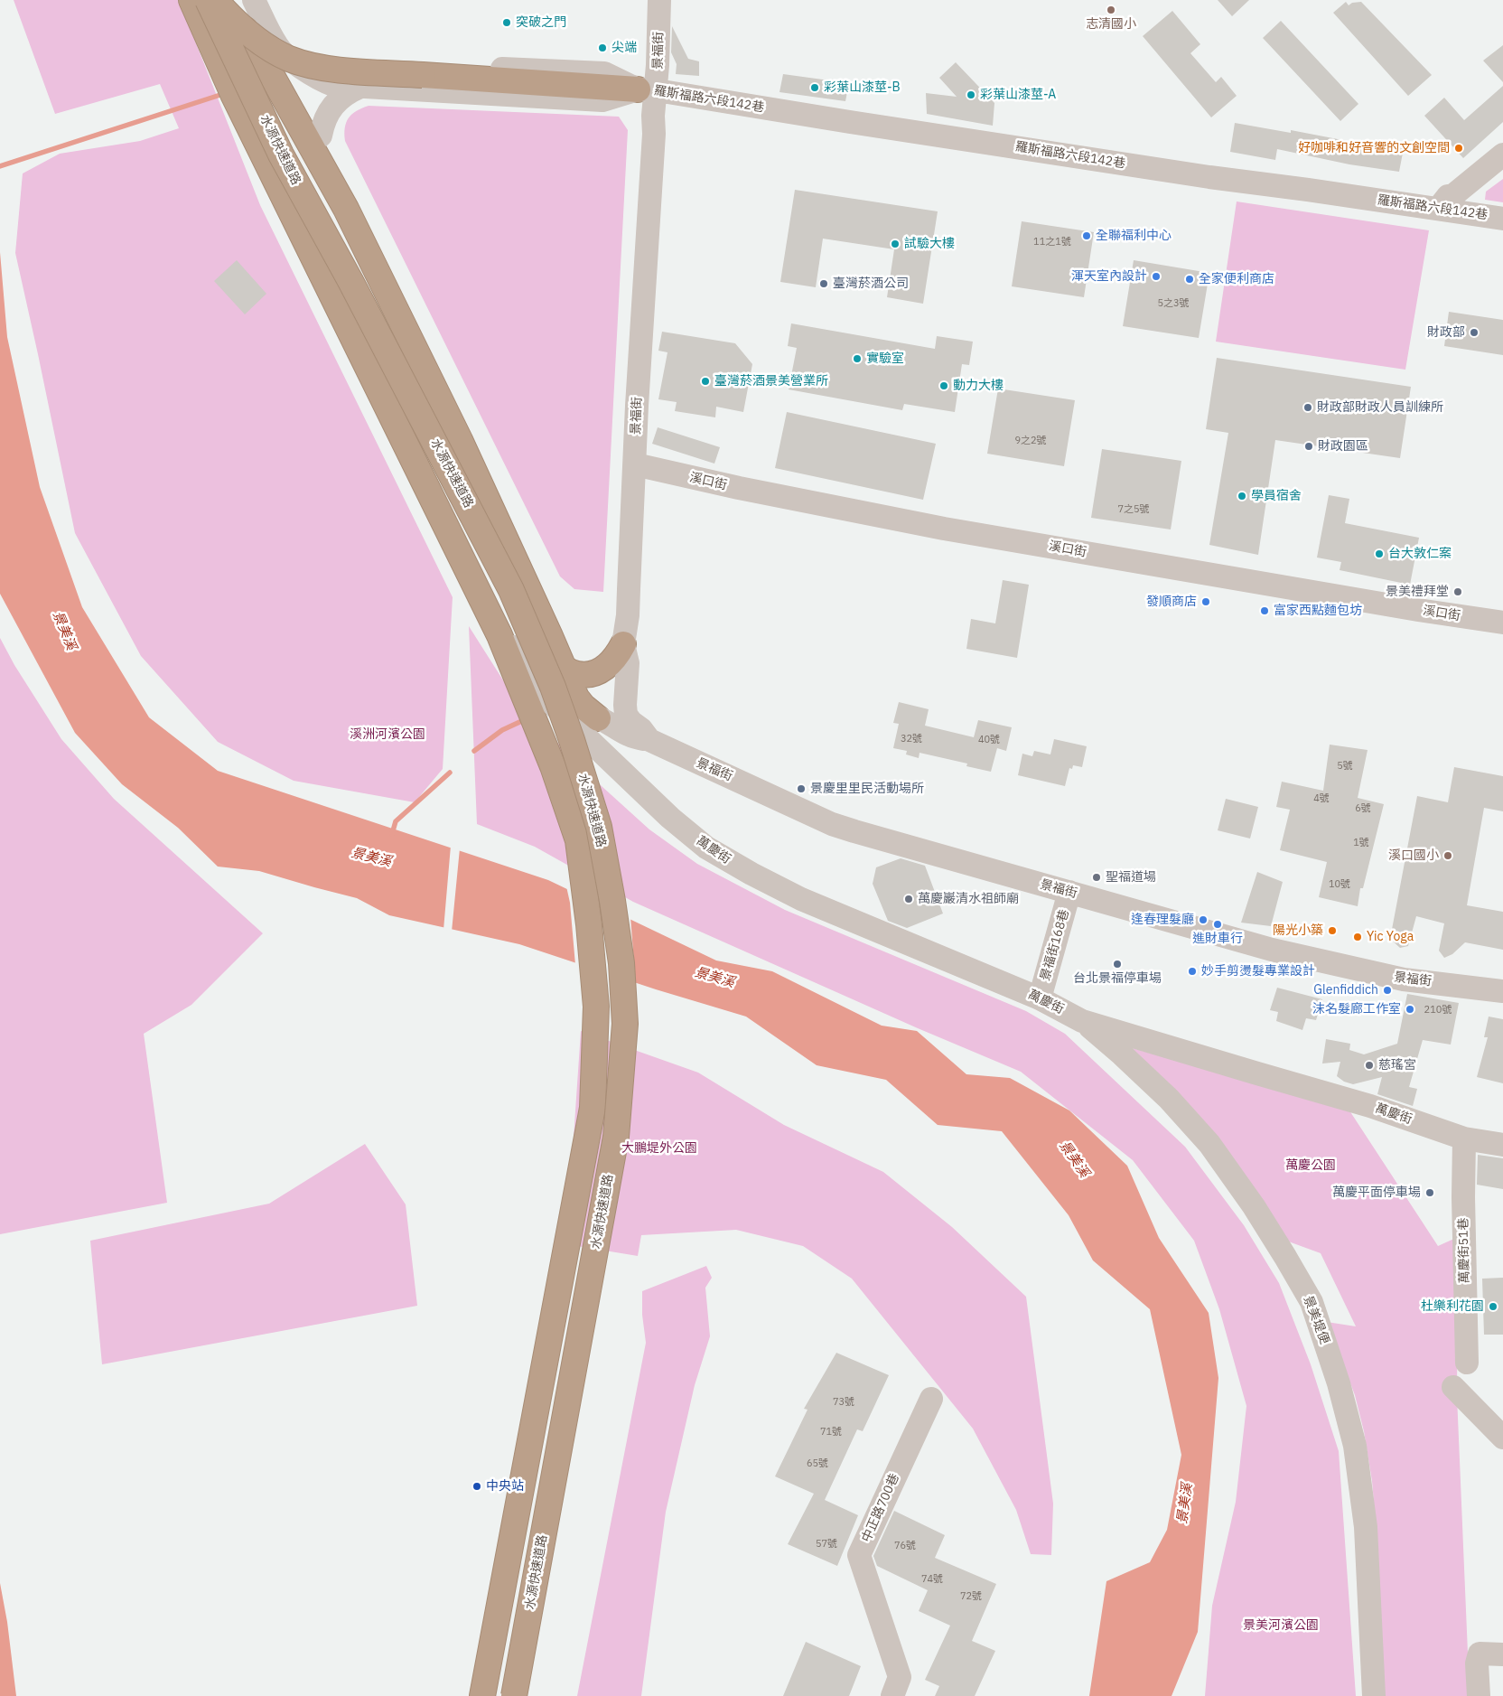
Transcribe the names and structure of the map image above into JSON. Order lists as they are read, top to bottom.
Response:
{
  "streets": {
    "highway": ["水源快速道路"],
    "street": [
      "景福街",
      "羅斯福路六段142巷",
      "溪口街",
      "萬慶街",
      "景福街168巷",
      "萬慶街51巷",
      "景美堤便",
      "中正路700巷"
    ]
  },
  "crossings": [
    ["景福街", "羅斯福路六段142巷"],
    ["景福街", "溪口街"],
    ["景福街", "景福街168巷"],
    ["水源快速道路", "萬慶街"],
    ["萬慶街", "景福街168巷"],
    ["萬慶街", "萬慶街51巷"],
    ["萬慶街", "景美堤便"]
  ],
  "water": ["景美溪"],
  "parks": [
    "溪洲河濱公園",
    "大鵬堤外公園",
    "萬慶公園",
    "景美河濱公園"
  ],
  "places": [
    "志清國小",
    "突破之門",
    "尖端",
    "彩葉山漆莖-B",
    "彩葉山漆莖-A",
    "好咖啡和好音響的文創空間",
    "全聯福利中心",
    "試驗大樓",
    "渾天室內設計",
    "全家便利商店",
    "臺灣菸酒公司",
    "財政部",
    "實驗室",
    "臺灣菸酒景美營業所",
    "動力大樓",
    "財政部財政人員訓練所",
    "財政園區",
    "學員宿舍",
    "台大敦仁案",
    "景美禮拜堂",
    "發順商店",
    "富家西點麵包坊",
    "景慶里里民活動場所",
    "溪口國小",
    "聖福道場",
    "萬慶巖清水祖師廟",
    "逢春理髮廳",
    "進財車行",
    "陽光小築",
    "Yic Yoga",
    "台北景福停車場",
    "妙手剪燙髮專業設計",
    "Glenfiddich",
    "沫名髮廊工作室",
    "慈瑤宮",
    "萬慶平面停車場",
    "杜樂利花園",
    "中央站"
  ],
  "house_numbers": [
    "11之1號",
    "5之3號",
    "9之2號",
    "7之5號",
    "32號",
    "40號",
    "5號",
    "4號",
    "6號",
    "1號",
    "10號",
    "210號",
    "73號",
    "71號",
    "65號",
    "57號",
    "76號",
    "74號",
    "72號"
  ]
}
